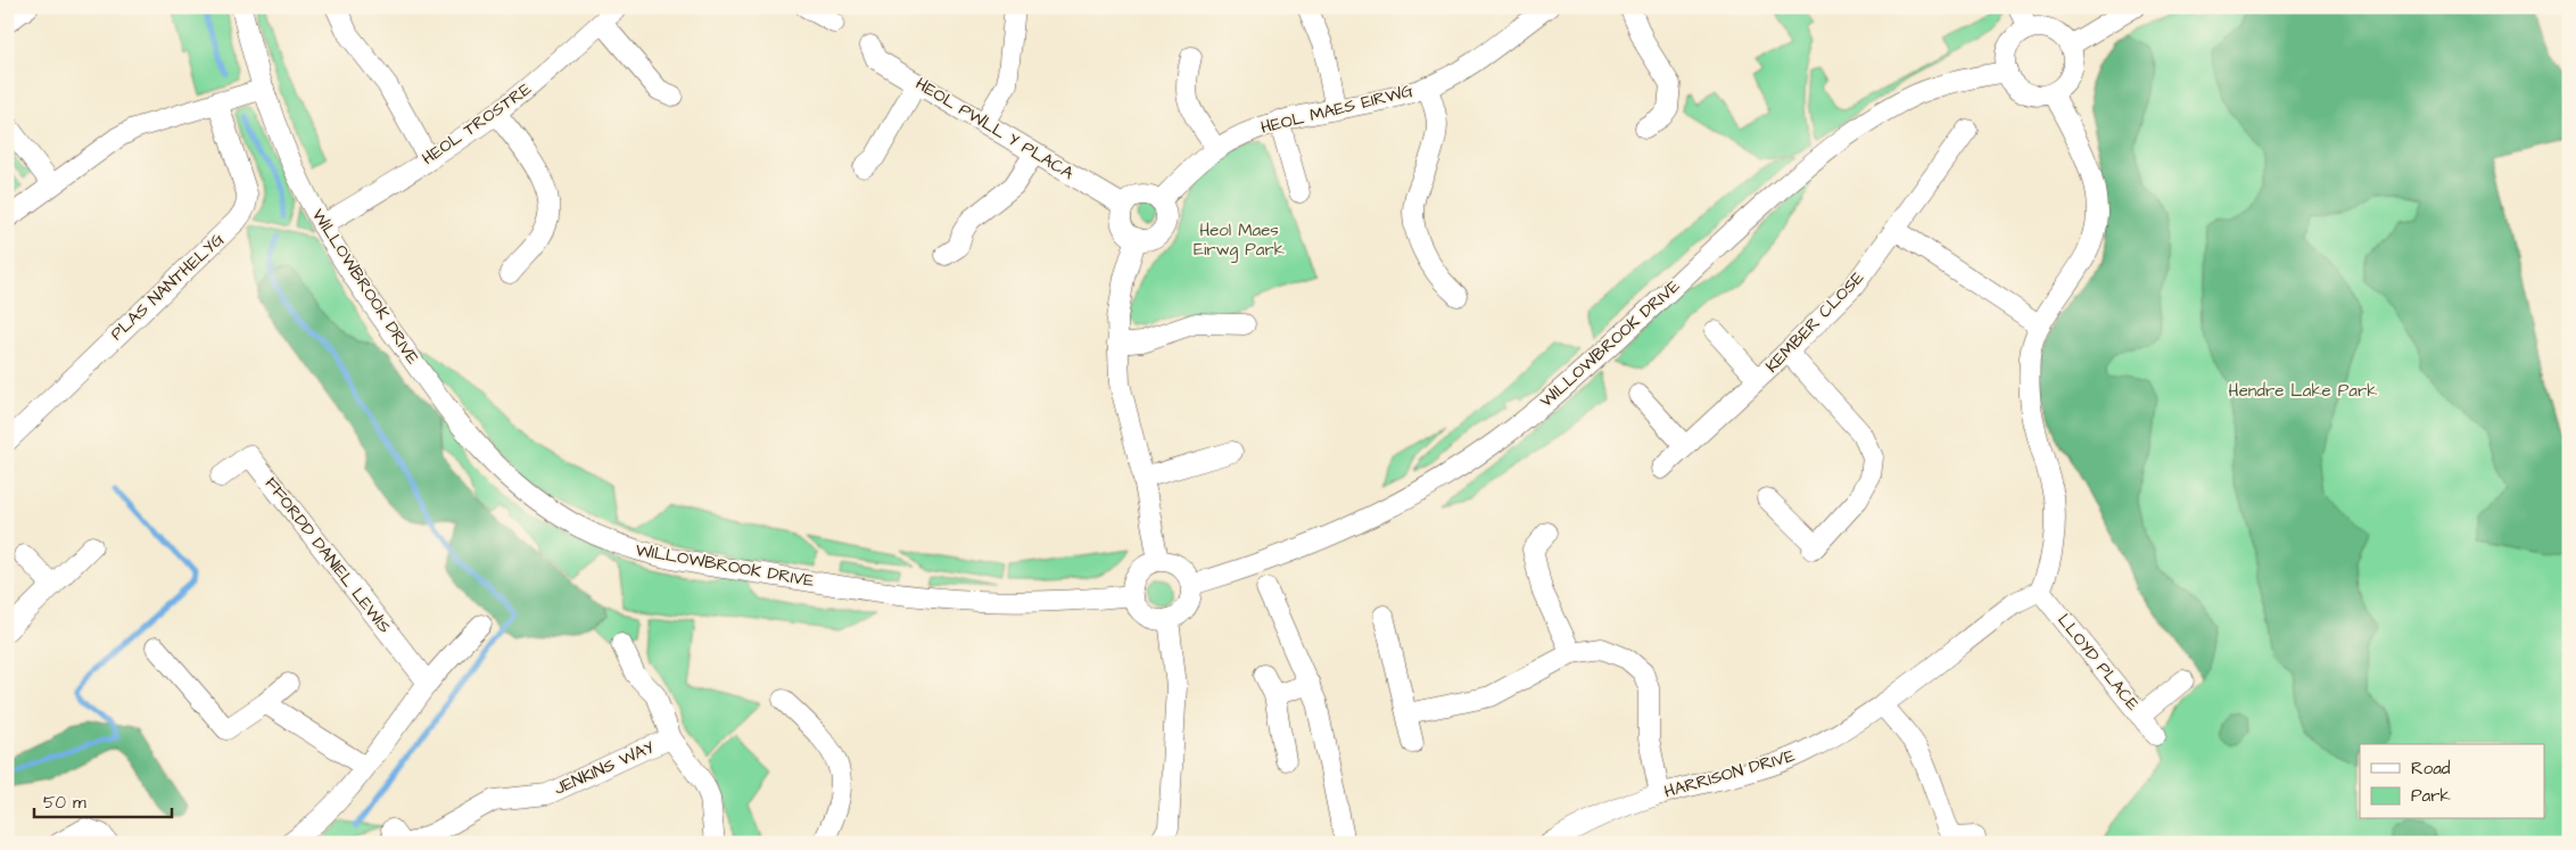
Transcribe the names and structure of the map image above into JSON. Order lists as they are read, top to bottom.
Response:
{
  "streets": {
    "street": [
      "HEOL MAES EIRWG",
      "HEOL TROSTRE",
      "HEOL PWLL Y PLACA",
      "PLAS NANTHELYG",
      "WILLOWBROOK DRIVE",
      "KEMBER CLOSE",
      "FFORDD DANIEL LEWIS",
      "LLOYD PLACE",
      "JENKINS WAY",
      "HARRISON DRIVE"
    ]
  },
  "crossings": [
    ["HEOL MAES EIRWG", "HEOL PWLL Y PLACA"],
    ["HEOL TROSTRE", "WILLOWBROOK DRIVE"],
    ["LLOYD PLACE", "HARRISON DRIVE"]
  ],
  "parks": ["Heol Maes Eirwg Park", "Hendre Lake Park"],
  "legend": ["Road", "Park"],
  "scale_bar": "50 m"
}
